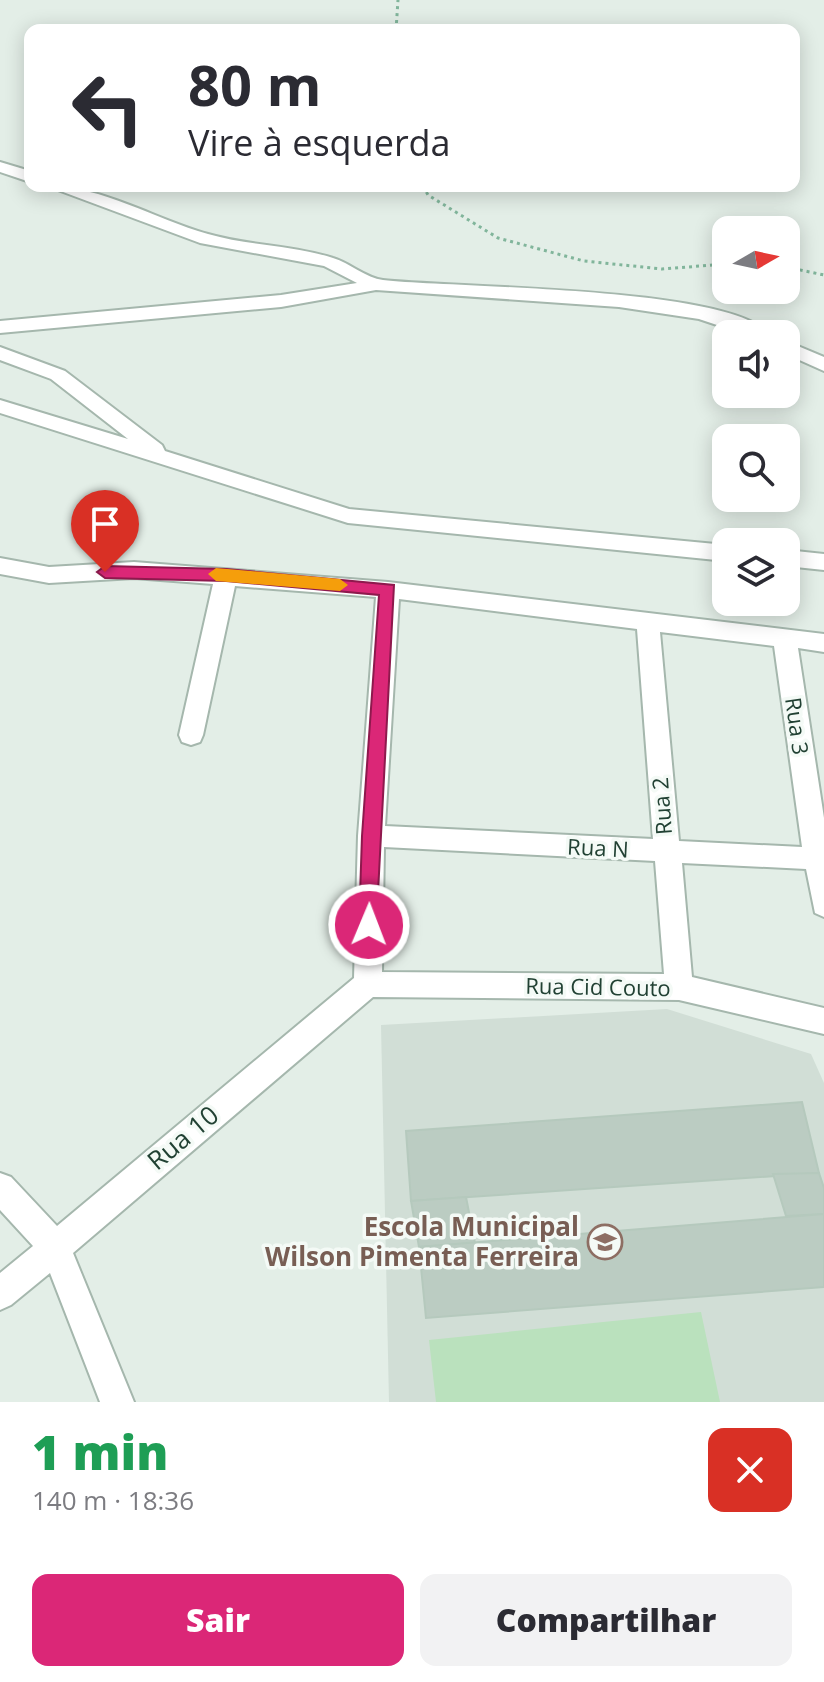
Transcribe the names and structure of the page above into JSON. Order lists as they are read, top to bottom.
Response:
{
  "streets": {
    "street": [
      "Rua 3",
      "Rua 2",
      "Rua N",
      "Rua Cid Couto",
      "Rua 10"
    ]
  },
  "crossings": [
    ["Rua 3", "Rua N"],
    ["Rua 2", "Rua N"],
    ["Rua 2", "Rua Cid Couto"],
    ["Rua Cid Couto", "Rua 10"]
  ],
  "places": {
    "school or university": ["Escola Municipal Wilson Pimenta Ferreira"]
  },
  "north": "right",
  "page": {
    "turn": ["80 m", "Vire à esquerda"],
    "heading": ["1 min", "140 m · 18:36"],
    "buttons": ["Sair", "Compartilhar"]
  }
}
